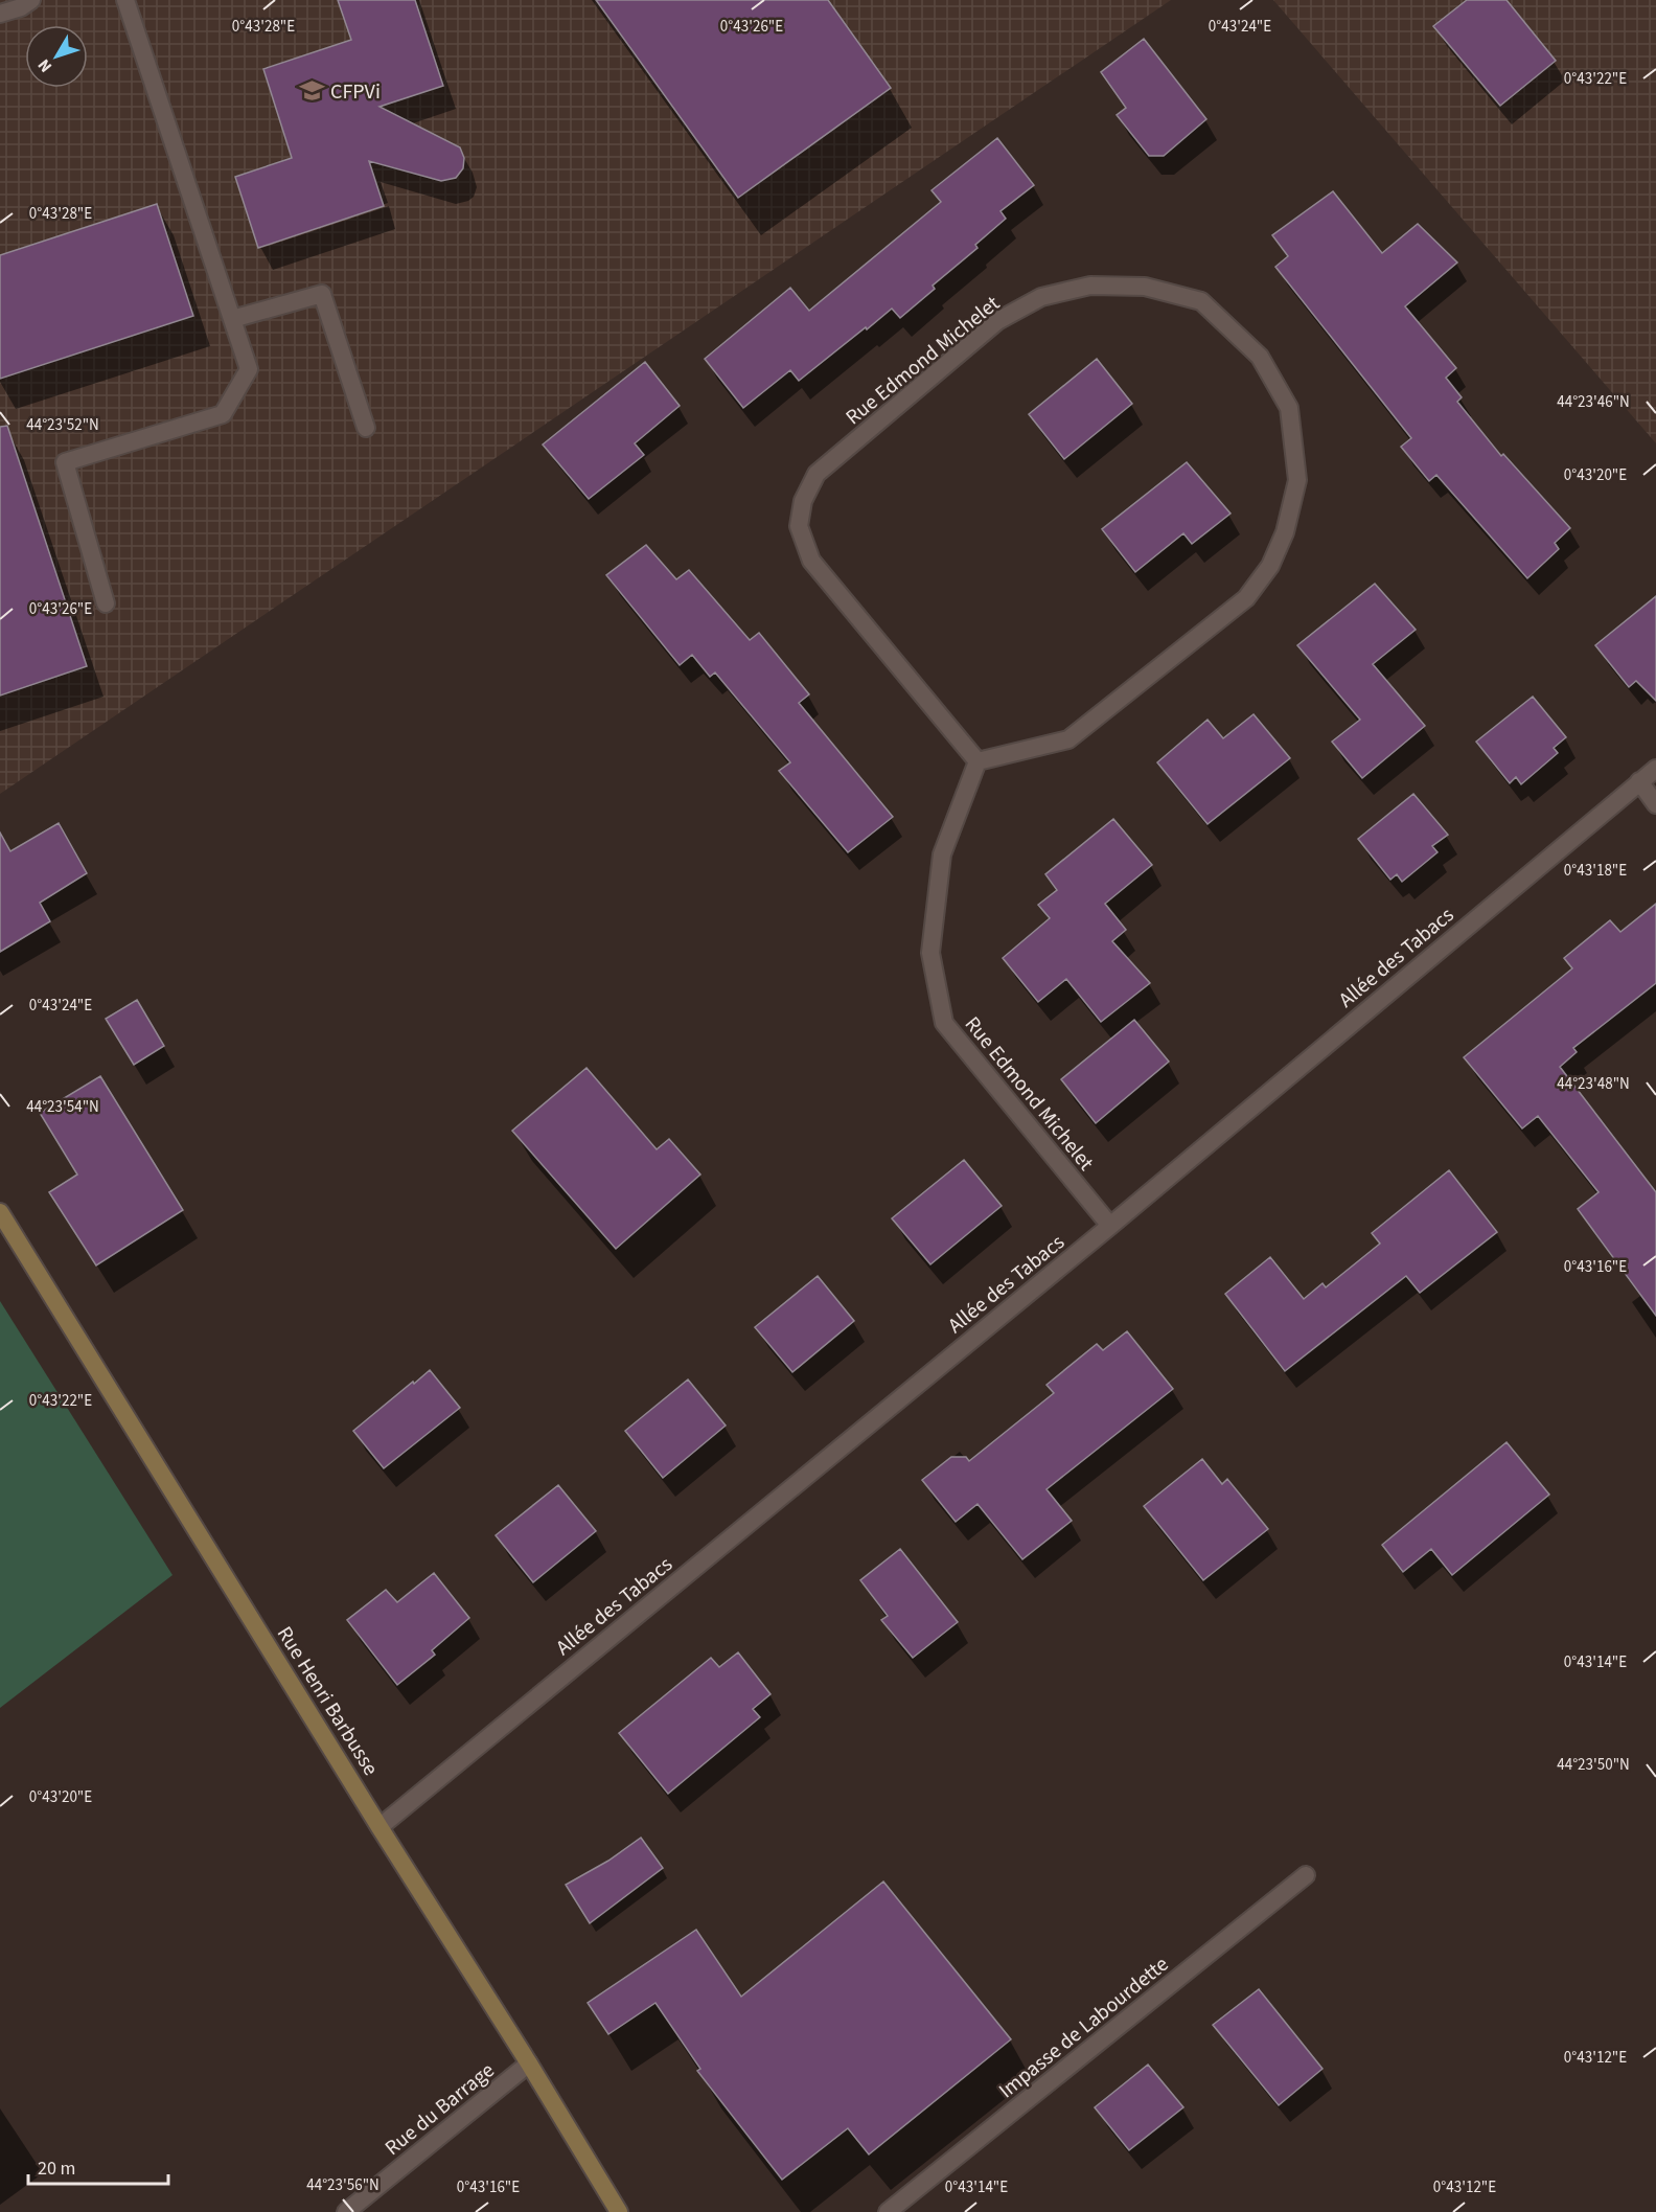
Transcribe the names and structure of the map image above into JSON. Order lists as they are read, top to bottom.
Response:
{
  "streets": {
    "main road": ["Rue Henri Barbusse"],
    "street": [
      "Rue Edmond Michelet",
      "Allée des Tabacs",
      "Impasse de Labourdette",
      "Rue du Barrage"
    ]
  },
  "crossings": [
    ["Rue Edmond Michelet", "Allée des Tabacs"],
    ["Allée des Tabacs", "Rue Henri Barbusse"],
    ["Rue Henri Barbusse", "Rue du Barrage"]
  ],
  "places": {
    "school or university": ["CFPVi"]
  },
  "scale_bar": "20 m",
  "north": "bottom left",
  "coordinates": [
    "0°43'28\"E",
    "0°43'26\"E",
    "0°43'24\"E",
    "0°43'22\"E",
    "44°23'46\"N",
    "44°23'52\"N",
    "0°43'20\"E",
    "0°43'18\"E",
    "44°23'48\"N",
    "44°23'54\"N",
    "0°43'16\"E",
    "0°43'14\"E",
    "44°23'50\"N",
    "0°43'12\"E",
    "44°23'56\"N"
  ]
}
